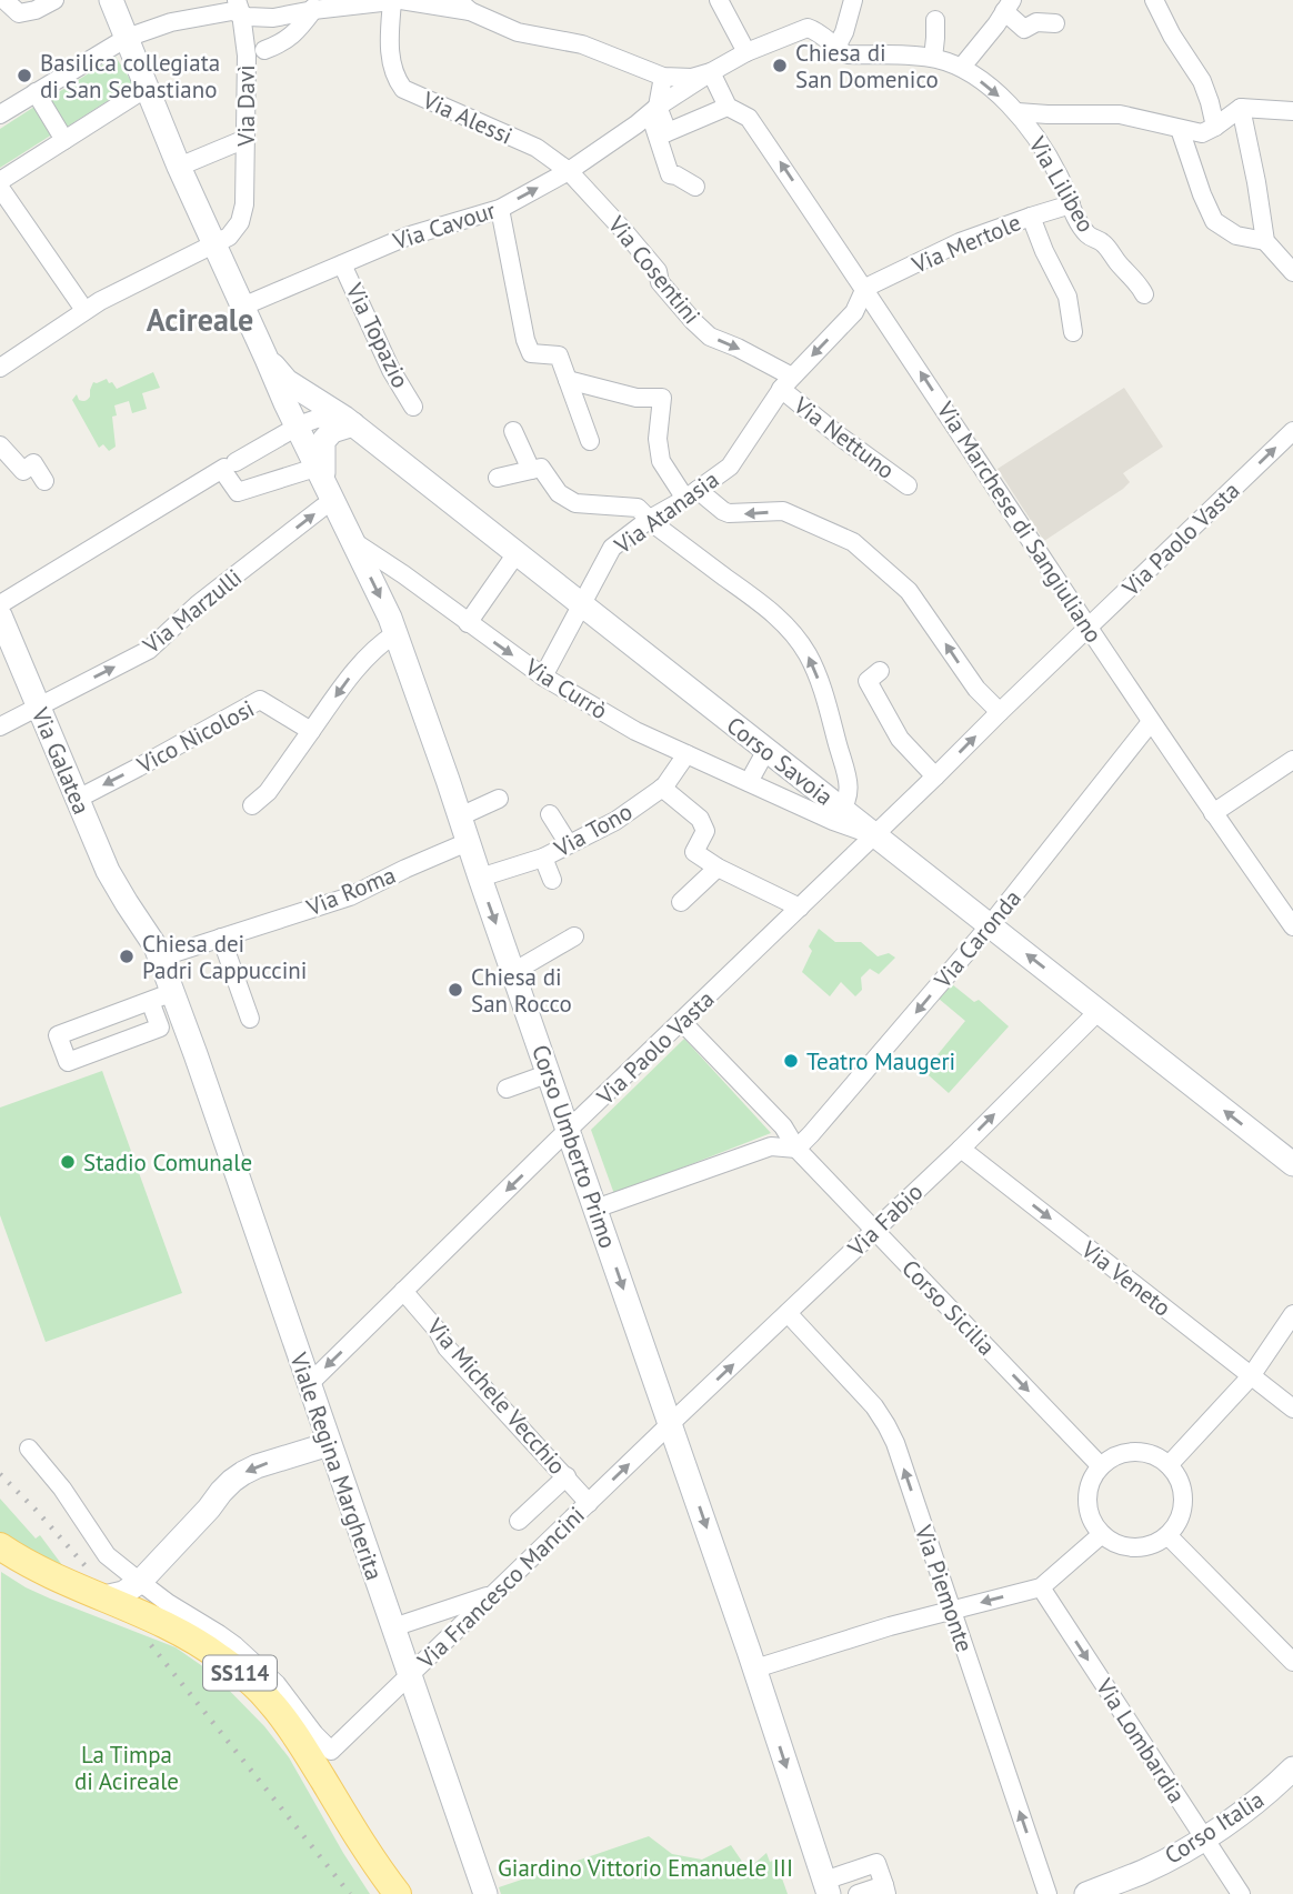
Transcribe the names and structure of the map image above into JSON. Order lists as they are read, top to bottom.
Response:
{
  "streets": {
    "main road": ["SS114"],
    "street": [
      "Via Davì",
      "Via Alessi",
      "Via Lilibeo",
      "Via Cavour",
      "Via Mertole",
      "Via Cosentini",
      "Via Topazio",
      "Via Nettuno",
      "Via Atanasia",
      "Via Marchese di Sangiuliano",
      "Via Paolo Vasta",
      "Via Marzulli",
      "Via Currò",
      "Vico Nicolosi",
      "Via Galatea",
      "Corso Savoia",
      "Via Tono",
      "Via Roma",
      "Via Caronda",
      "Corso Umberto Primo",
      "Via Fabio",
      "Via Veneto",
      "Corso Sicilia",
      "Via Michele Vecchio",
      "Viale Regina Margherita",
      "Via Francesco Mancini",
      "Via Piemonte",
      "Via Lombardia",
      "Corso Italia"
    ]
  },
  "crossings": [
    ["Via Davì", "Corso Umberto Primo"],
    ["Via Alessi", "Via Cavour"],
    ["Via Alessi", "Via Cosentini"],
    ["Via Lilibeo", "Via Cavour"],
    ["Via Lilibeo", "Via Mertole"],
    ["Via Cavour", "Via Cosentini"],
    ["Via Cavour", "Via Topazio"],
    ["Via Cavour", "Corso Umberto Primo"],
    ["Via Mertole", "Via Atanasia"],
    ["Via Mertole", "Via Marchese di Sangiuliano"],
    ["Via Cosentini", "Via Nettuno"],
    ["Via Cosentini", "Via Atanasia"],
    ["Via Nettuno", "Via Atanasia"],
    ["Via Atanasia", "Via Marchese di Sangiuliano"],
    ["Via Atanasia", "Via Currò"],
    ["Via Atanasia", "Corso Savoia"],
    ["Via Marchese di Sangiuliano", "Via Paolo Vasta"],
    ["Via Marchese di Sangiuliano", "Via Caronda"],
    ["Via Paolo Vasta", "Corso Savoia"],
    ["Via Paolo Vasta", "Corso Umberto Primo"],
    ["Via Paolo Vasta", "Corso Sicilia"],
    ["Via Paolo Vasta", "Via Michele Vecchio"],
    ["Via Paolo Vasta", "Viale Regina Margherita"],
    ["Via Marzulli", "Via Galatea"],
    ["Via Marzulli", "Corso Umberto Primo"],
    ["Via Currò", "Corso Savoia"],
    ["Via Currò", "Via Tono"],
    ["Via Currò", "Corso Umberto Primo"],
    ["Vico Nicolosi", "Via Galatea"],
    ["Via Galatea", "Via Roma"],
    ["Via Galatea", "Viale Regina Margherita"],
    ["Corso Savoia", "Via Caronda"],
    ["Corso Savoia", "Corso Umberto Primo"],
    ["Corso Savoia", "Via Fabio"],
    ["Via Tono", "Corso Umberto Primo"],
    ["Via Roma", "Corso Umberto Primo"],
    ["Via Roma", "Viale Regina Margherita"],
    ["Via Caronda", "Corso Sicilia"],
    ["Corso Umberto Primo", "Via Fabio"],
    ["Corso Umberto Primo", "Via Francesco Mancini"],
    ["Via Fabio", "Via Veneto"],
    ["Via Fabio", "Corso Sicilia"],
    ["Via Fabio", "Via Francesco Mancini"],
    ["Via Fabio", "Via Piemonte"],
    ["Via Michele Vecchio", "Via Francesco Mancini"],
    ["Viale Regina Margherita", "Via Francesco Mancini"],
    ["Via Lombardia", "Corso Italia"]
  ],
  "one_way": [
    "Via Marchese di Sangiuliano",
    "Vico Nicolosi",
    "Via Caronda",
    "Corso Umberto Primo",
    "Via Fabio",
    "Via Veneto",
    "Corso Sicilia",
    "Via Piemonte"
  ],
  "districts": ["Acireale"],
  "parks": ["La Timpa di Acireale", "Giardino Vittorio Emanuele III"],
  "places": [
    "Chiesa di San Domenico",
    "Basilica collegiata di San Sebastiano",
    "Chiesa dei Padri Cappuccini",
    "Chiesa di San Rocco",
    "Teatro Maugeri",
    "Stadio Comunale"
  ]
}
